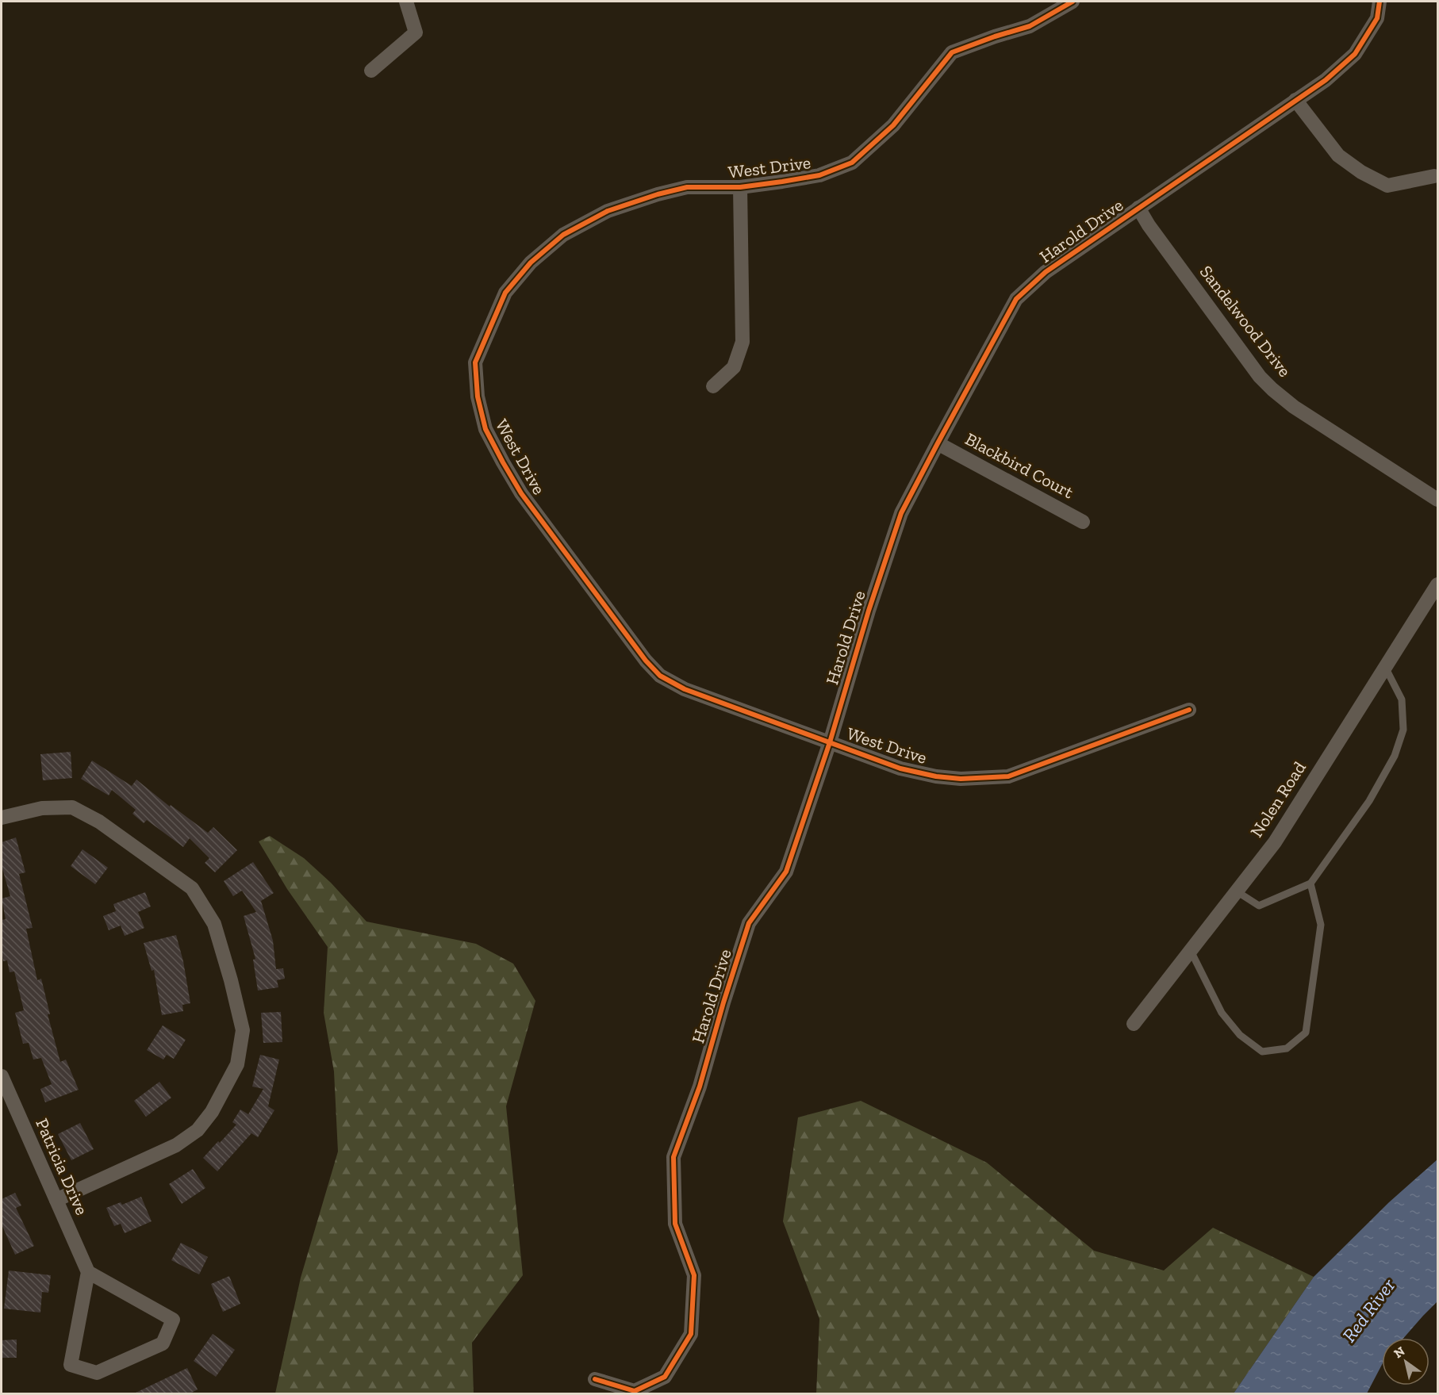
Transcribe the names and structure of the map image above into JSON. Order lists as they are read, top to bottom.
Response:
{
  "streets": {
    "street": [
      "West Drive",
      "Harold Drive",
      "Sandelwood Drive",
      "Blackbird Court",
      "Nolen Road",
      "Patricia Drive"
    ]
  },
  "crossings": [
    ["West Drive", "Harold Drive"],
    ["Harold Drive", "Sandelwood Drive"],
    ["Harold Drive", "Blackbird Court"]
  ],
  "water": ["Red River"],
  "north": "top left"
}
